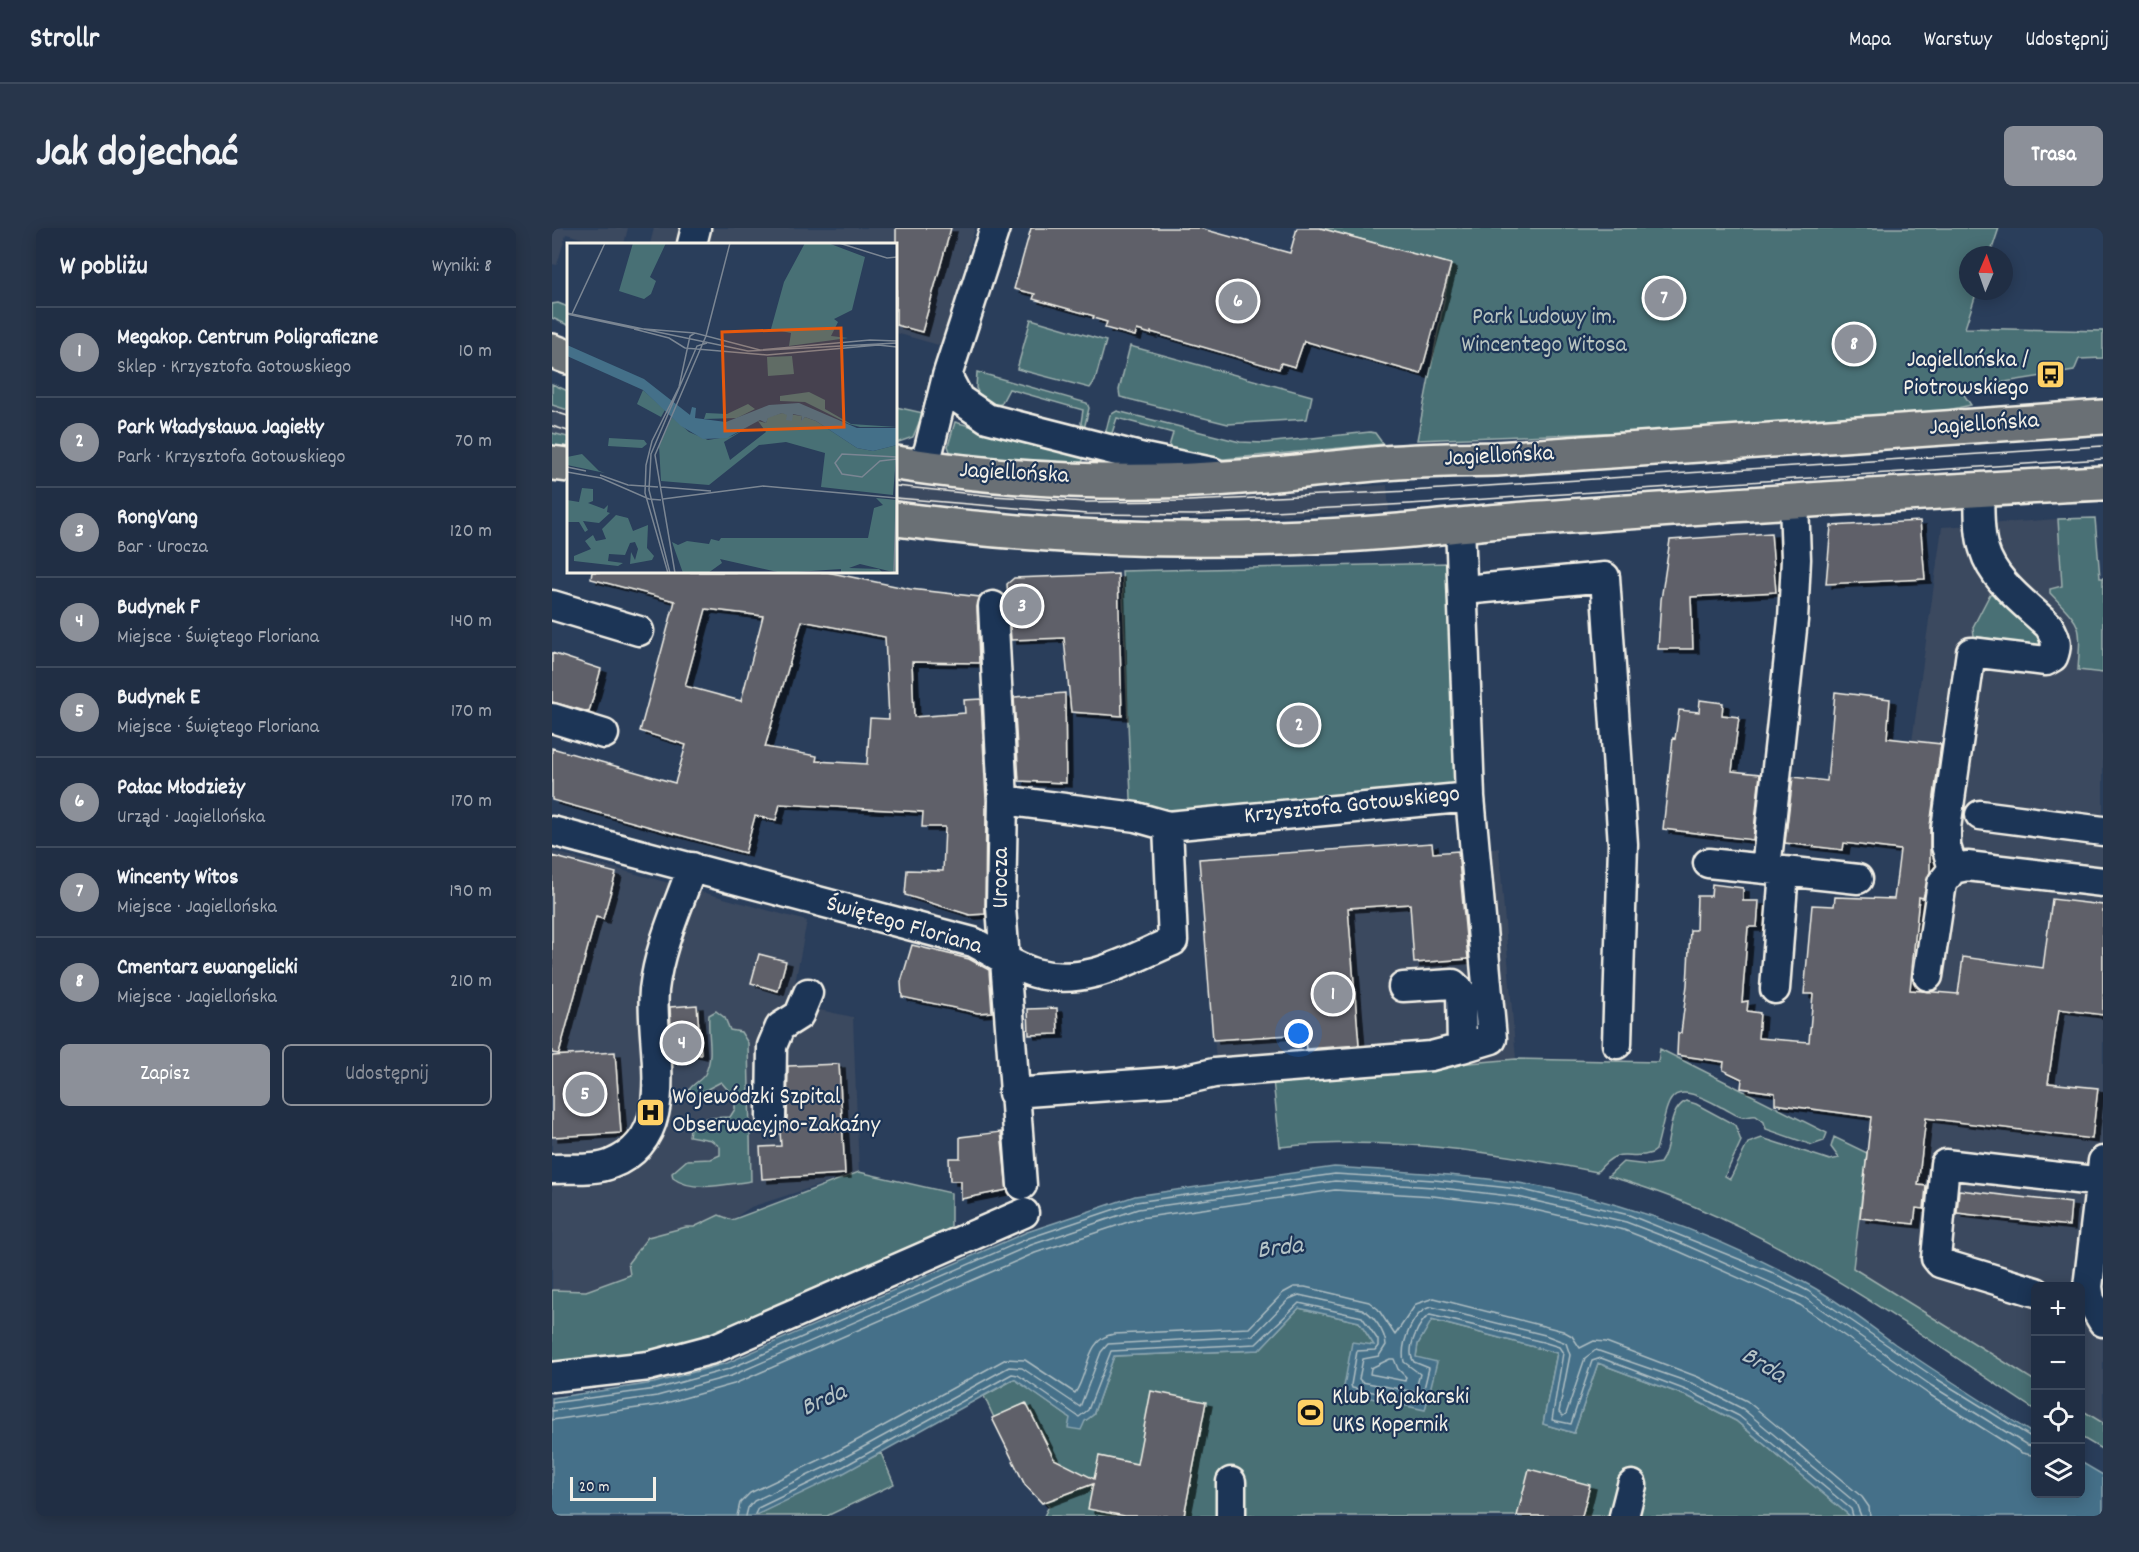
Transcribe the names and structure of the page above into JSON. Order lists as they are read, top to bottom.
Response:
{
  "streets": {
    "main road": ["Jagiellońska"],
    "street": ["Krzysztofa Gotowskiego", "Urocza", "Świętego Floriana"]
  },
  "crossings": [
    ["Krzysztofa Gotowskiego", "Urocza"],
    ["Krzysztofa Gotowskiego", "Świętego Floriana"],
    ["Urocza", "Świętego Floriana"]
  ],
  "water": ["Brda"],
  "parks": ["Park Ludowy im. Wincentego Witosa"],
  "places": {
    "bus stop": ["Jagiellońska / Piotrowskiego"],
    "hospital": ["Wojewódzki Szpital Obserwacyjno-Zakaźny"],
    "sports": ["Klub Kajakarski UKS Kopernik"]
  },
  "scale_bar": "20 m",
  "north": "top",
  "page": {
    "header": "Strollr",
    "nav": ["Mapa", "Warstwy", "Udostępnij"],
    "title": "Jak dojechać",
    "buttons": [
      "Trasa",
      ["Zapisz", "Udostępnij"]
    ],
    "heading": ["W pobliżu", "Wyniki: 8"],
    "pins": [
      "7",
      "6",
      "8",
      "3",
      "2",
      "1",
      "4",
      "5"
    ],
    "list": [
      {
        "mark": "1",
        "name": "Megakop. Centrum Poligraficzne",
        "note": "Sklep · Krzysztofa Gotowskiego",
        "value": "10 m"
      },
      {
        "mark": "2",
        "name": "Park Władysława Jagiełły",
        "note": "Park · Krzysztofa Gotowskiego",
        "value": "70 m"
      },
      {
        "mark": "3",
        "name": "RongVang",
        "note": "Bar · Urocza",
        "value": "120 m"
      },
      {
        "mark": "4",
        "name": "Budynek F",
        "note": "Miejsce · Świętego Floriana",
        "value": "140 m"
      },
      {
        "mark": "5",
        "name": "Budynek E",
        "note": "Miejsce · Świętego Floriana",
        "value": "170 m"
      },
      {
        "mark": "6",
        "name": "Pałac Młodzieży",
        "note": "Urząd · Jagiellońska",
        "value": "170 m"
      },
      {
        "mark": "7",
        "name": "Wincenty Witos",
        "note": "Miejsce · Jagiellońska",
        "value": "190 m"
      },
      {
        "mark": "8",
        "name": "Cmentarz ewangelicki",
        "note": "Miejsce · Jagiellońska",
        "value": "210 m"
      }
    ],
    "map_buttons": ["+", "−"],
    "scale": "20 m"
  }
}
